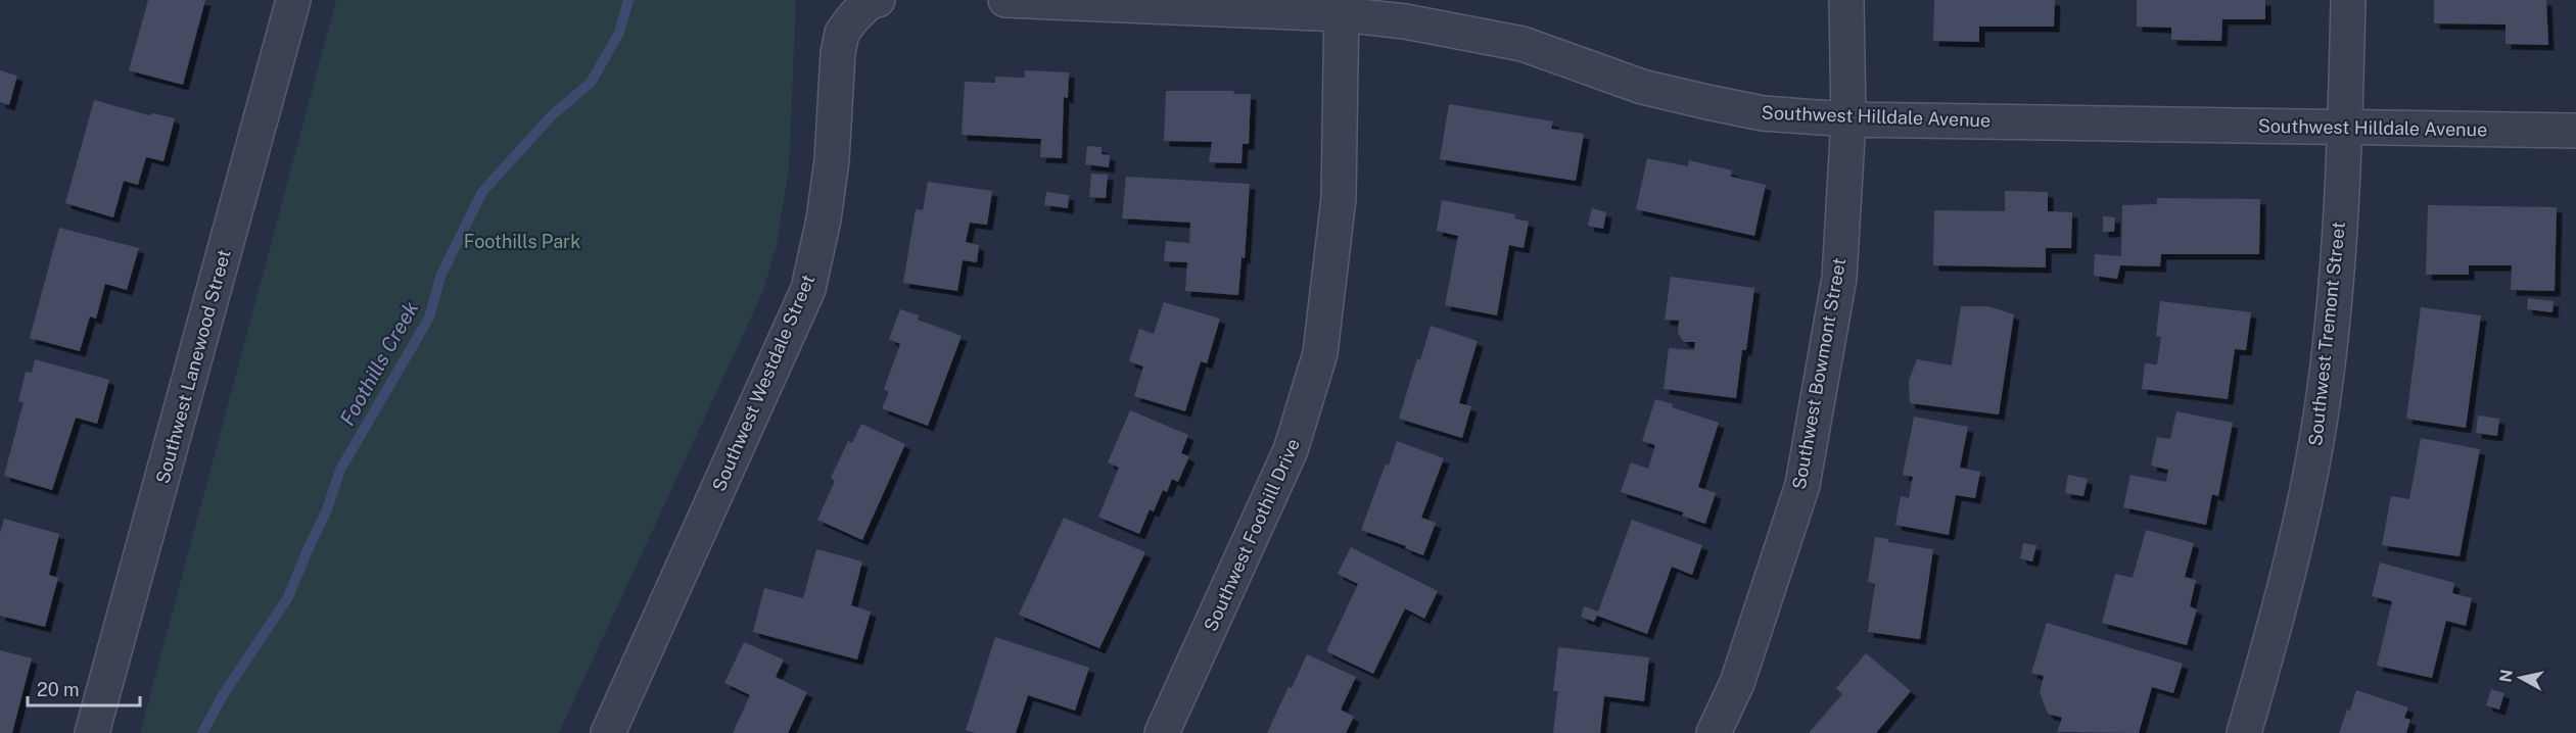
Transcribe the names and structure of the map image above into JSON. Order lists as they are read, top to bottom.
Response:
{
  "streets": {
    "street": [
      "Southwest Hilldale Avenue",
      "Southwest Tremont Street",
      "Southwest Lanewood Street",
      "Southwest Bowmont Street",
      "Southwest Westdale Street",
      "Southwest Foothill Drive"
    ]
  },
  "crossings": [
    ["Southwest Hilldale Avenue", "Southwest Tremont Street"],
    ["Southwest Hilldale Avenue", "Southwest Bowmont Street"],
    ["Southwest Hilldale Avenue", "Southwest Foothill Drive"]
  ],
  "water": ["Foothills Creek"],
  "parks": ["Foothills Park"],
  "scale_bar": "20 m",
  "north": "left"
}
